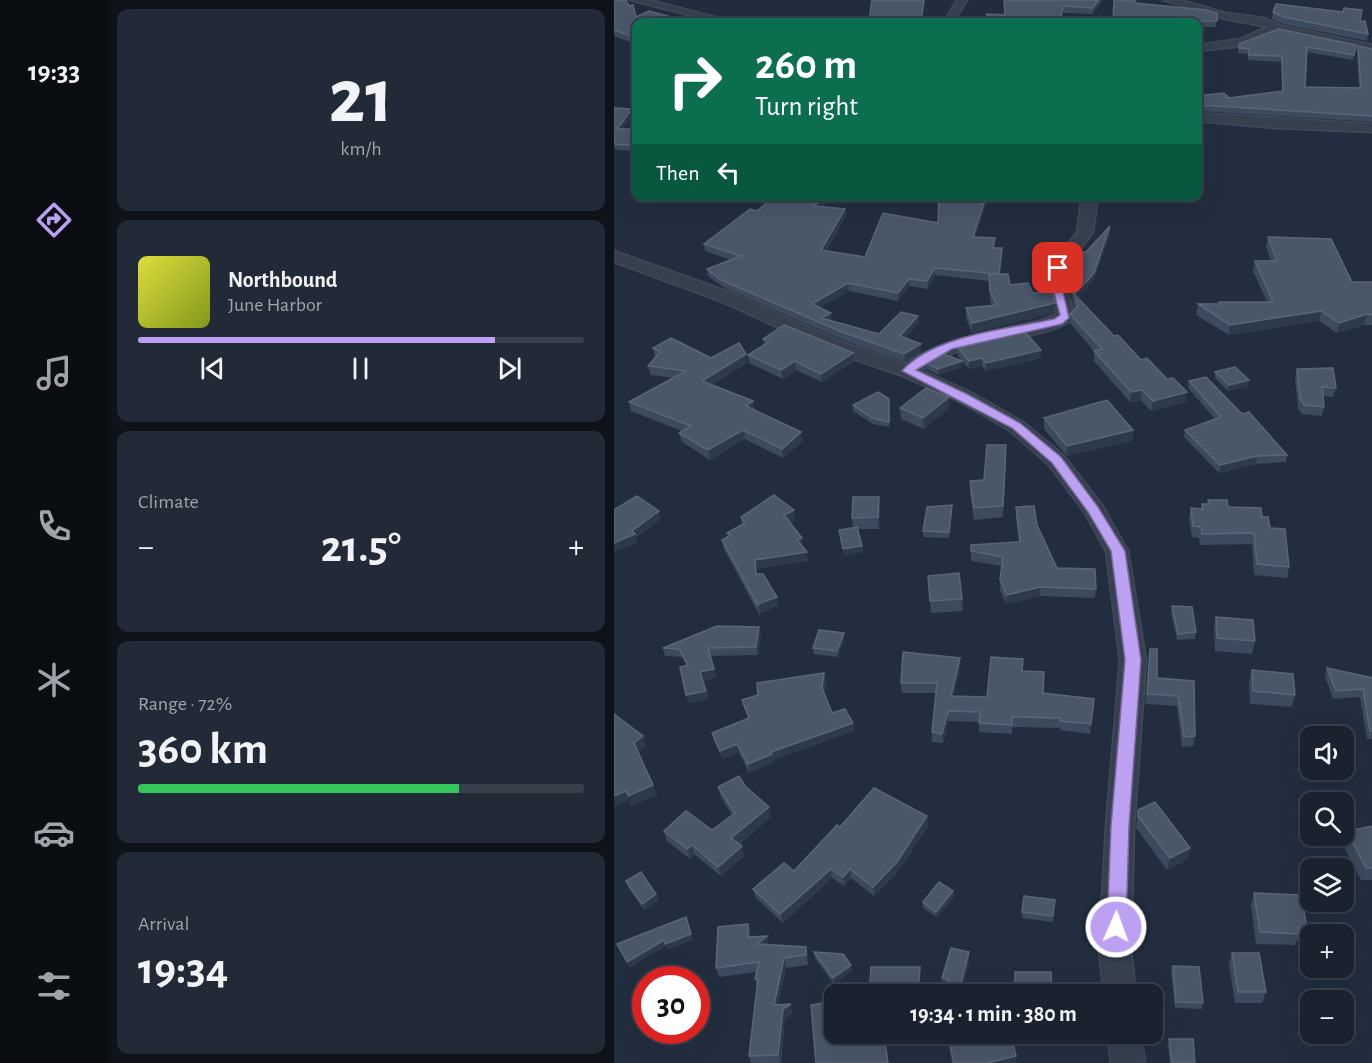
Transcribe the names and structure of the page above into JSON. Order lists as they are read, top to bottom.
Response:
{
  "page": {
    "tabs": "19:33",
    "tile": [
      ["21", "km/h"],
      "Climate",
      ["Range · 72%", "360 km"],
      ["Arrival", "19:34"]
    ],
    "turn": ["260 m", "Turn right"],
    "then": "Then",
    "song": ["Northbound", "June Harbor"],
    "heat": ["−", "21.5°", "+"],
    "map_buttons": ["+", "−"],
    "limit": "30",
    "trip": "19:34 · 1 min · 380 m"
  }
}
